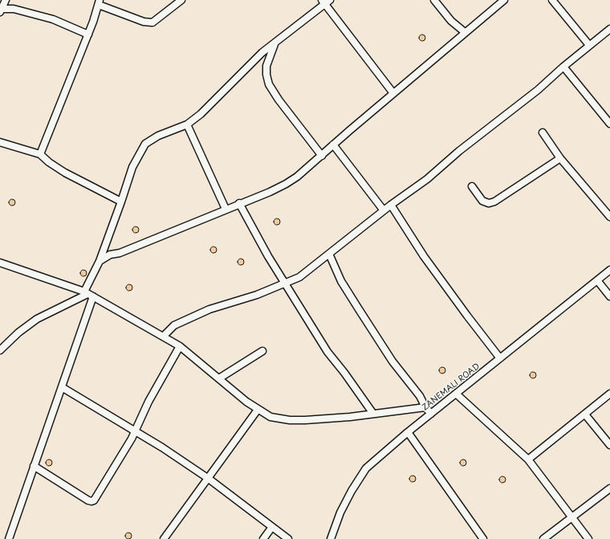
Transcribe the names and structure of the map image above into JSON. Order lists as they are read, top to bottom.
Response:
{
  "streets": {
    "street": ["ZANEMALI ROAD"]
  }
}
